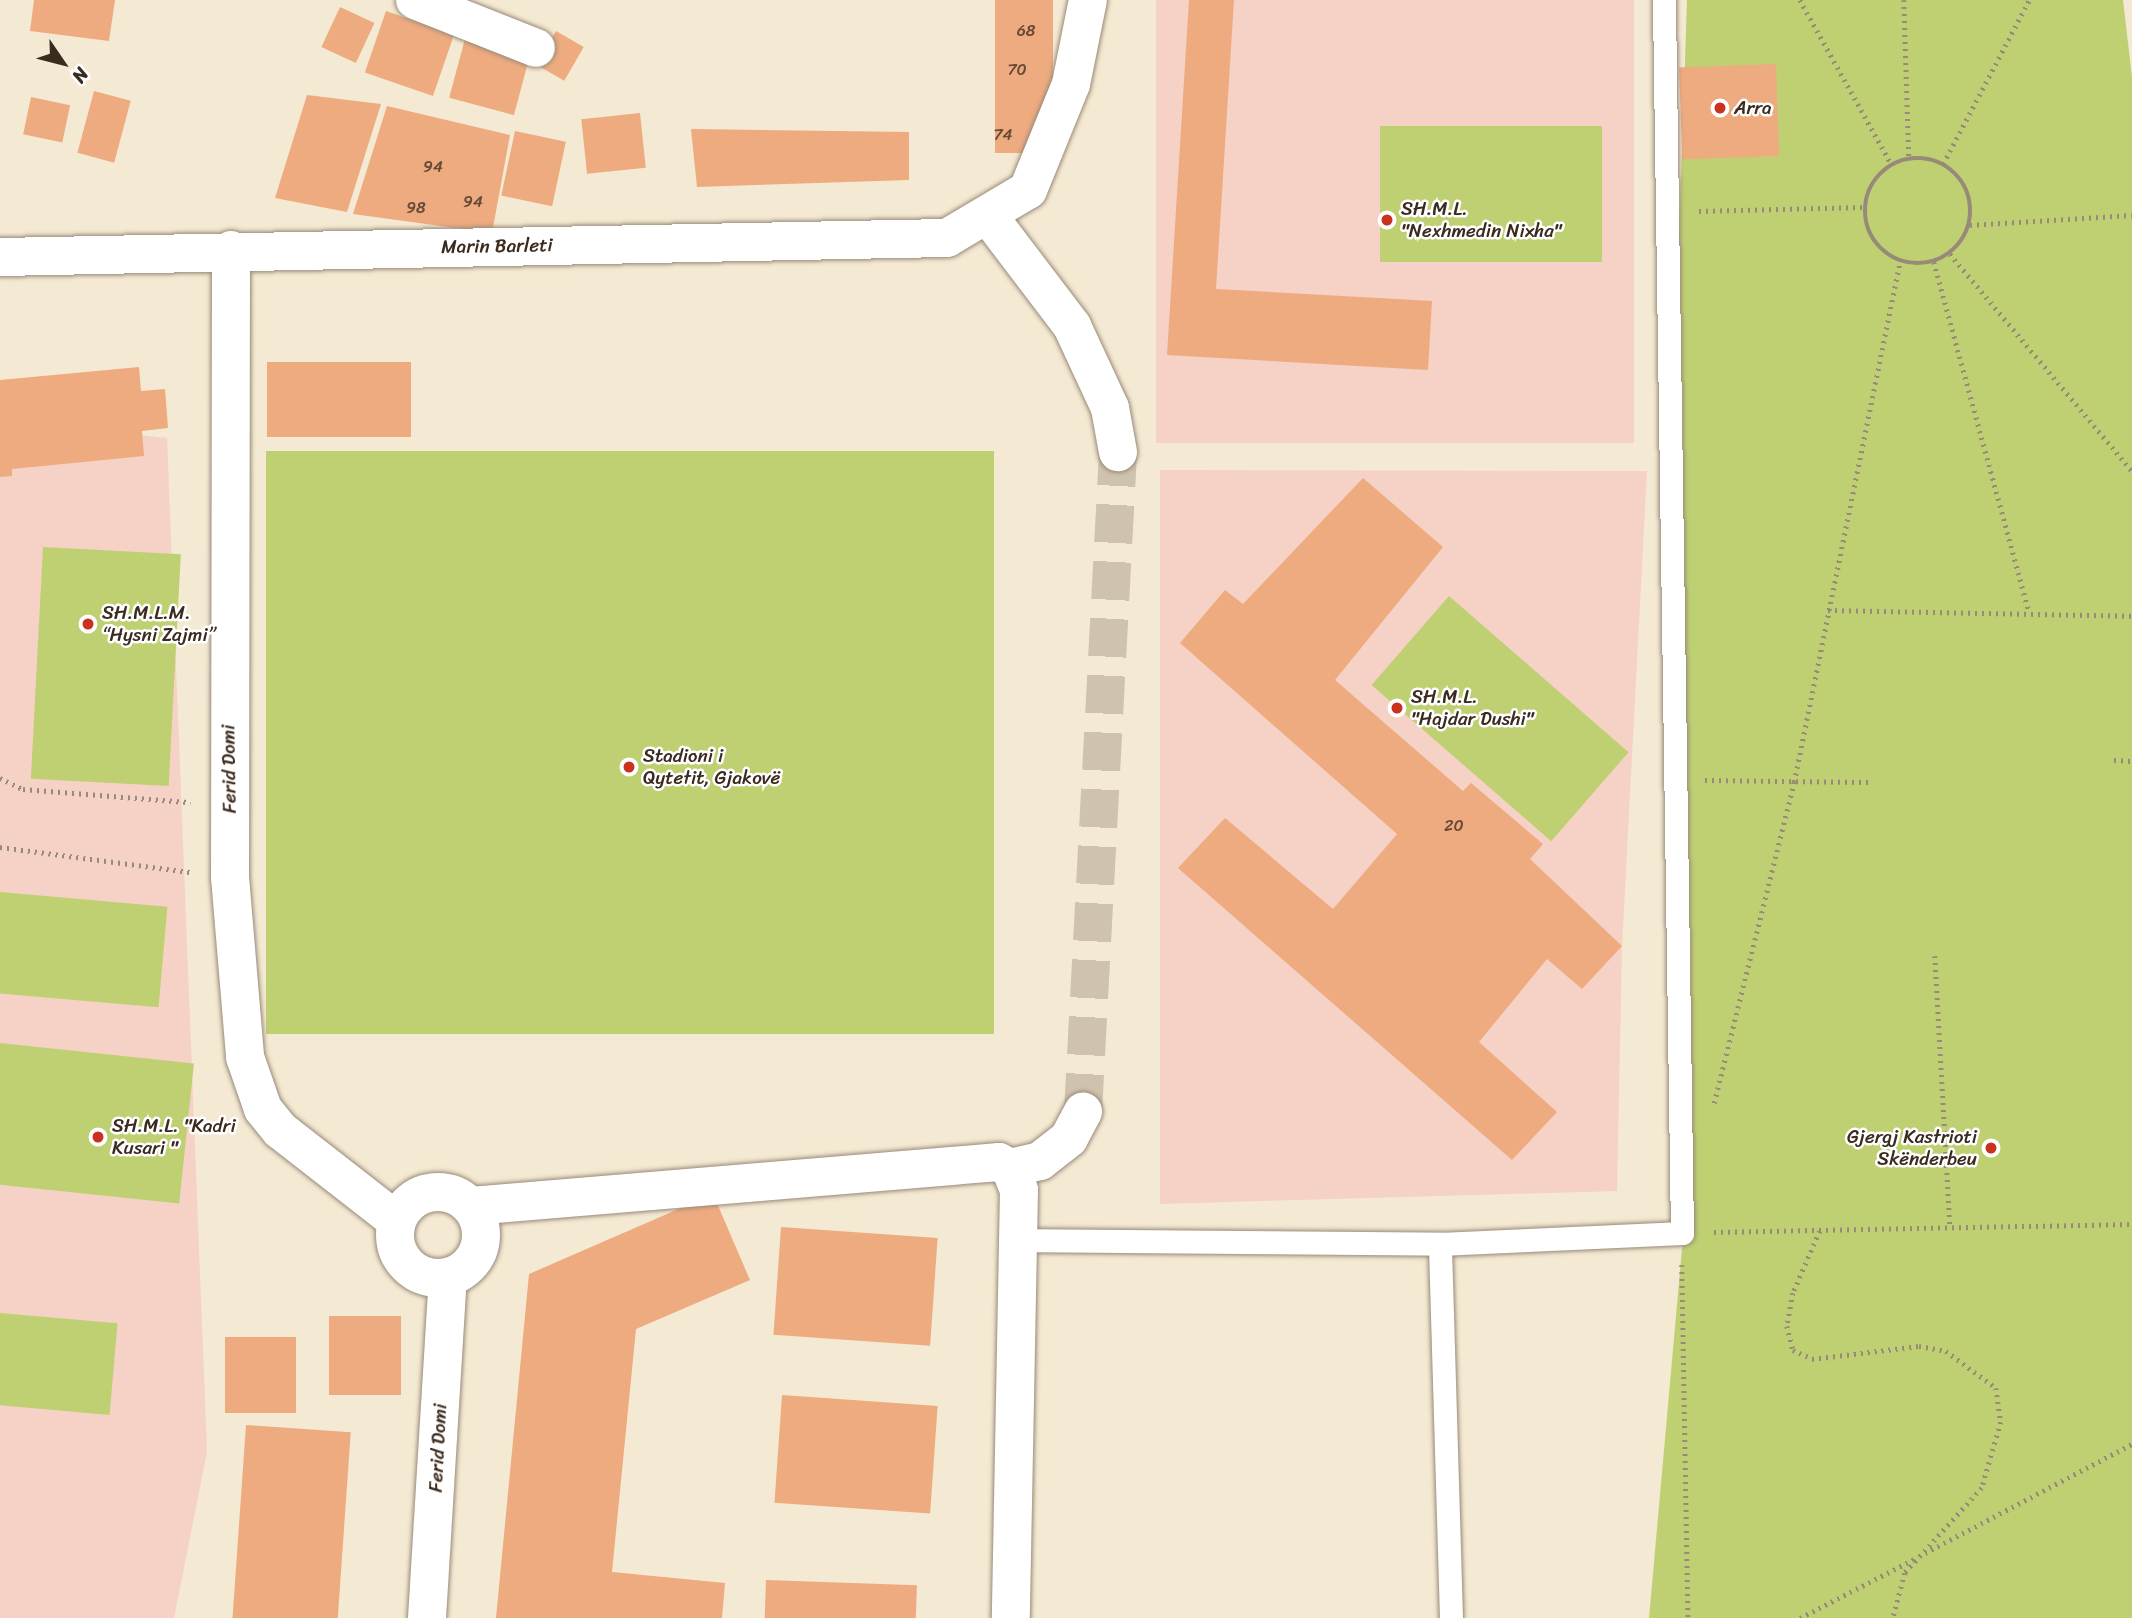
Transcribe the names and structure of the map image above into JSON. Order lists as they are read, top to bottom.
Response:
{
  "streets": {
    "street": ["Marin Barleti", "Ferid Domi"]
  },
  "crossings": [
    ["Marin Barleti", "Ferid Domi"]
  ],
  "places": [
    "Arra",
    "SH.M.L. \"Nexhmedin Nixha\"",
    "SH.M.L.M. “Hysni Zajmi”",
    "SH.M.L. \"Hajdar Dushi\"",
    "Stadioni i Qytetit, Gjakovë",
    "SH.M.L. \"Kadri Kusari \"",
    "Gjergj Kastrioti Skënderbeu"
  ],
  "house_numbers": [
    "68",
    "70",
    "74",
    "94",
    "94",
    "98",
    "20"
  ],
  "north": "bottom right"
}
